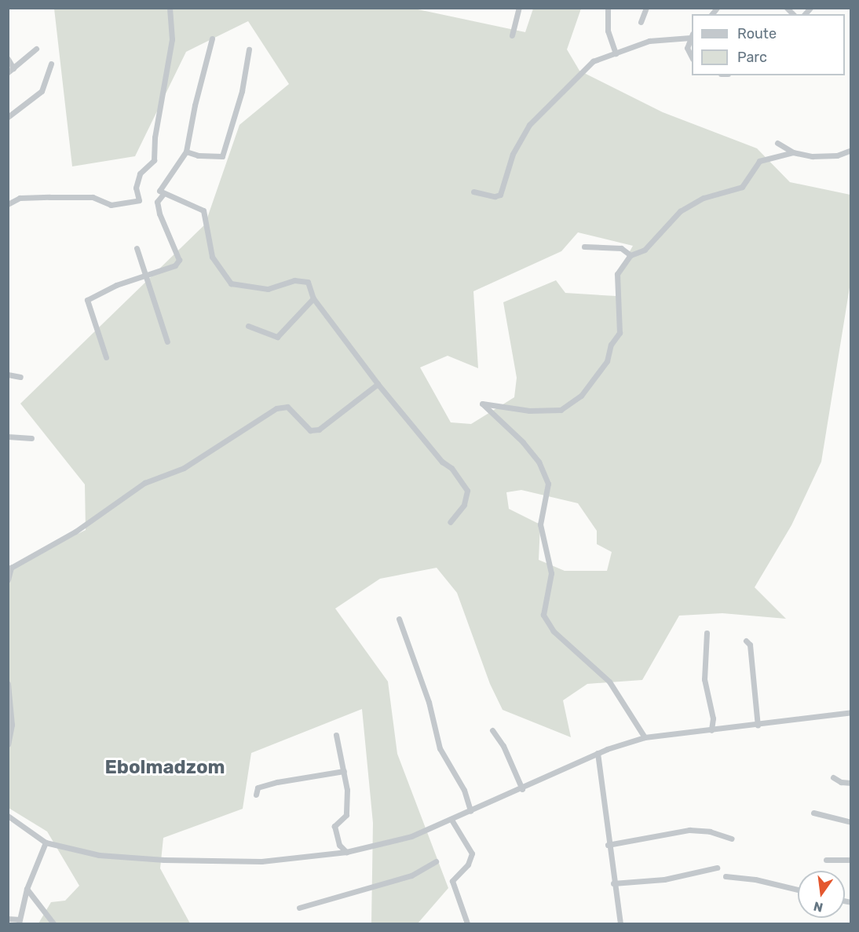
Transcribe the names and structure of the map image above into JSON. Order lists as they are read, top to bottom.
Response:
{
  "districts": ["Ebolmadzom"],
  "legend": ["Route", "Parc"],
  "north": "bottom"
}
